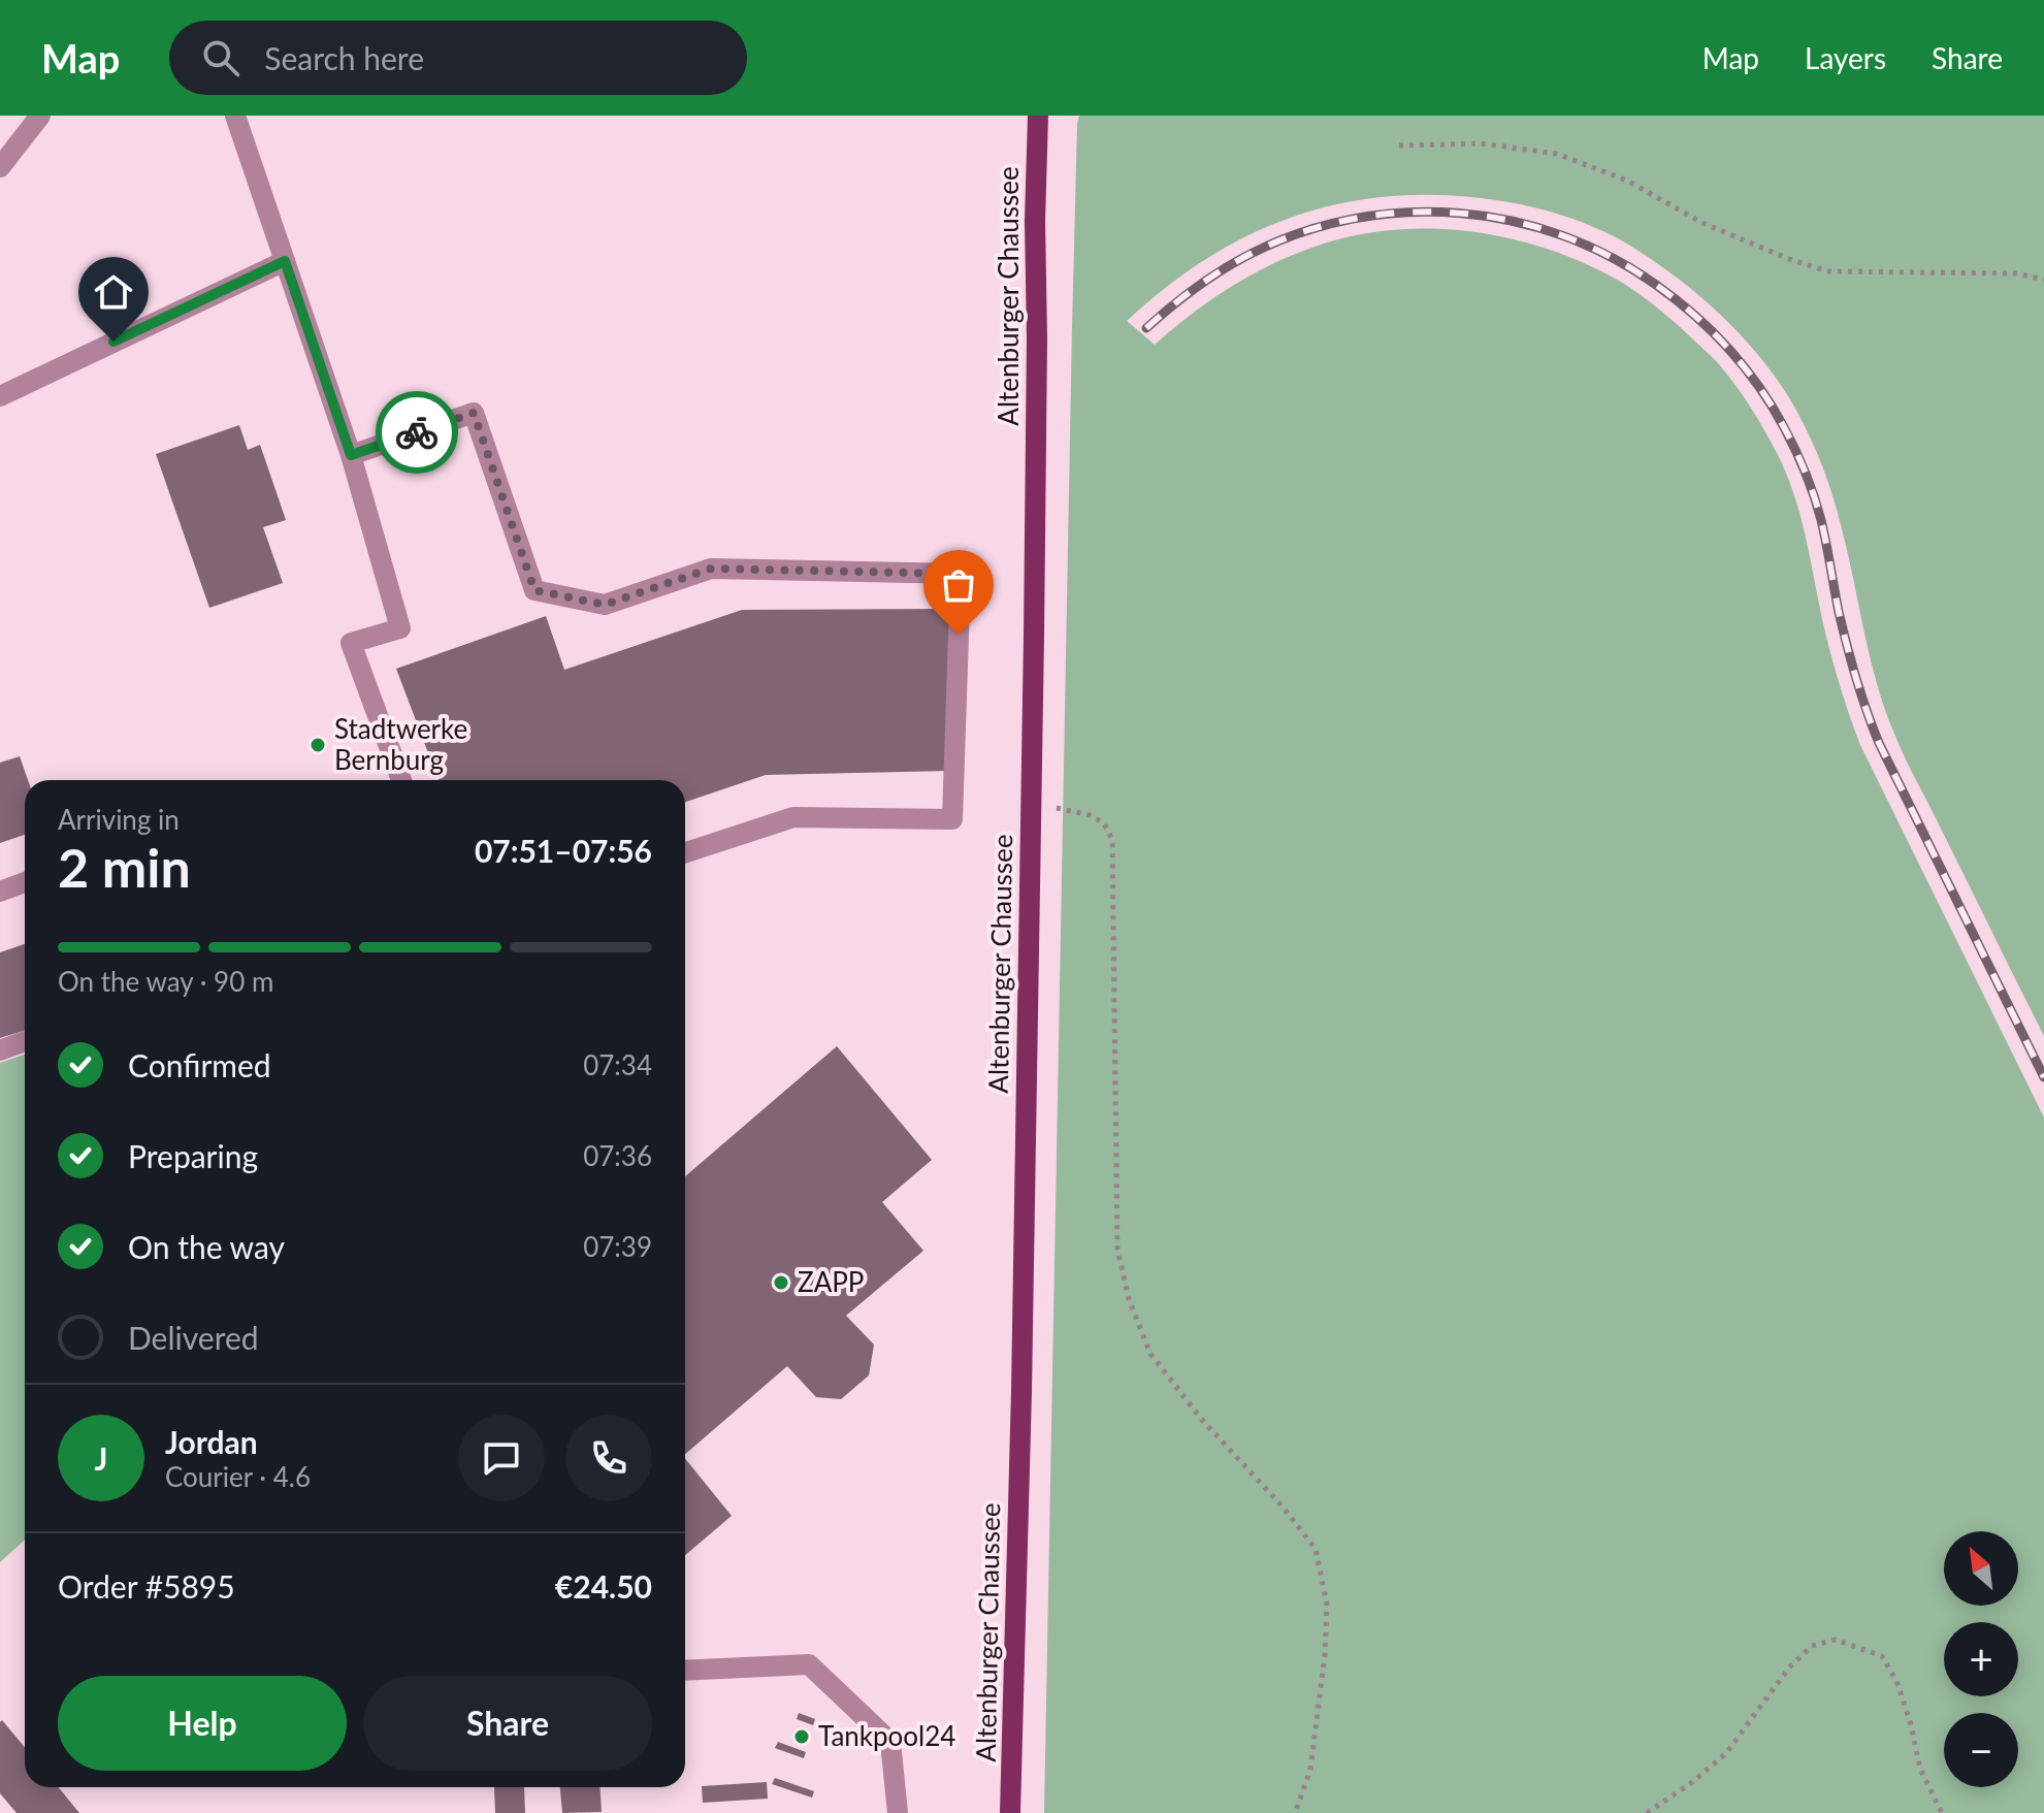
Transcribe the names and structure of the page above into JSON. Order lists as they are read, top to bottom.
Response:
{
  "streets": {
    "main road": ["Altenburger Chaussee"]
  },
  "places": ["Stadtwerke Bernburg", "ZAPP", "Tankpool24"],
  "north": "top left",
  "page": {
    "header": "Map",
    "search": "Search here",
    "nav": ["Map", "Layers", "Share"],
    "heading": ["2 min", "Arriving in", "07:51–07:56"],
    "panel": [
      "Jordan",
      "Courier · 4.6",
      "Order #5895",
      "€24.50"
    ],
    "bar": "On the way · 90 m",
    "list": [
      ["Confirmed", "07:34"],
      ["Preparing", "07:36"],
      ["On the way", "07:39"],
      "Delivered"
    ],
    "round": "J",
    "map_buttons": ["+", "−"],
    "buttons": ["Help", "Share"]
  }
}
